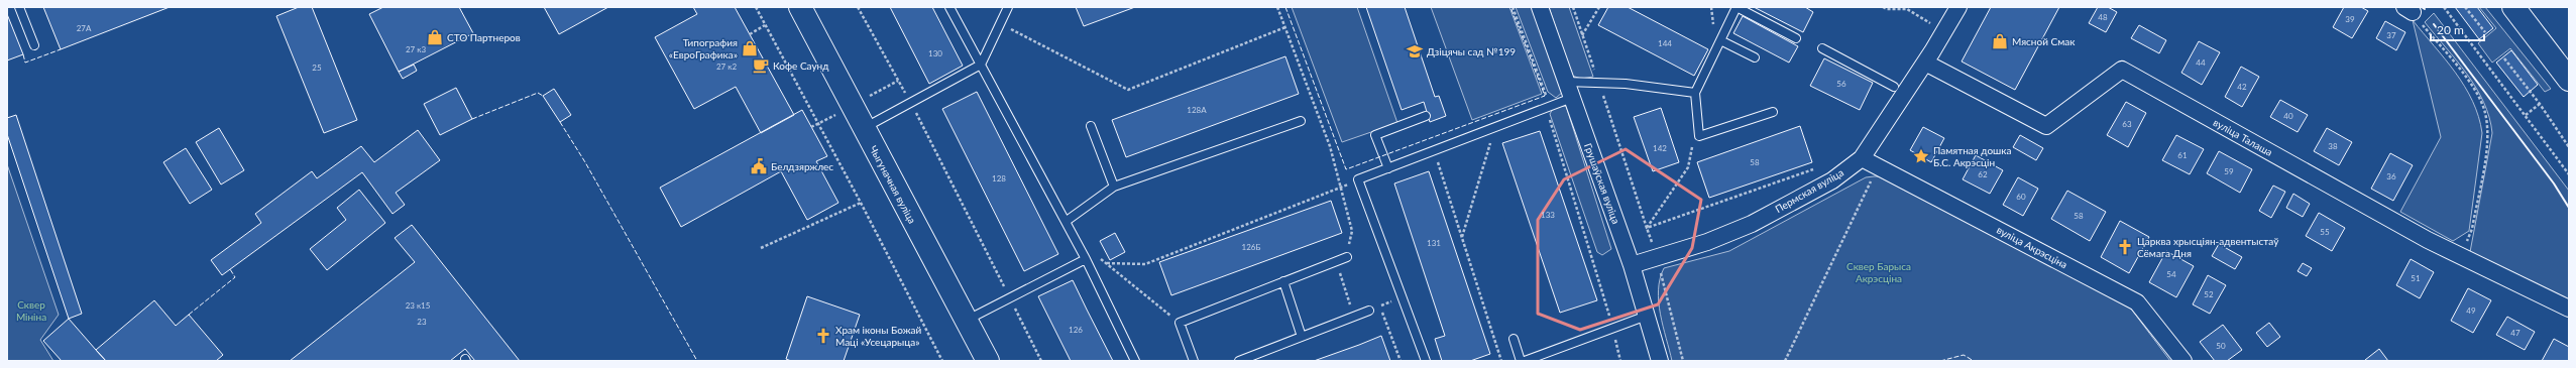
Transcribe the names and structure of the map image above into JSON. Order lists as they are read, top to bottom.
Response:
{
  "streets": {
    "main road": ["Чыгуначная вуліца"],
    "street": [
      "вуліца Талаша",
      "Грушаўская вуліца",
      "Пермская вуліца",
      "вуліца Акрэсціна"
    ]
  },
  "crossings": [
    ["вуліца Талаша", "Пермская вуліца"],
    ["Грушаўская вуліца", "Пермская вуліца"],
    ["Пермская вуліца", "вуліца Акрэсціна"]
  ],
  "parks": ["Сквер Барыса Акрэсціна", "Сквер Мініна"],
  "places": {
    "shop": ["СТО Партнеров", "Мясной Смак", "Типография «ЕвроГрафика»"],
    "school or university": ["Дзіцячы сад №199"],
    "cafe": ["Кофе Саунд"],
    "place": ["Памятная дошка Б.С. Акрэсцін"],
    "public building": ["Белдзяржлес"],
    "church": ["Царква хрысціян-адвентыстаў Сёмага Дня", "Храм іконы Божай Маці «Усецарыца»"]
  },
  "house_numbers": [
    "48",
    "39",
    "27А",
    "37",
    "144",
    "27 к3",
    "130",
    "44",
    "27 к2",
    "25",
    "56",
    "42",
    "128А",
    "40",
    "63",
    "38",
    "142",
    "61",
    "58",
    "59",
    "62",
    "36",
    "128",
    "60",
    "133",
    "58",
    "55",
    "131",
    "126Б",
    "54",
    "51",
    "52",
    "23 к15",
    "49",
    "23",
    "126",
    "47",
    "50"
  ],
  "scale_bar": "20 m"
}
